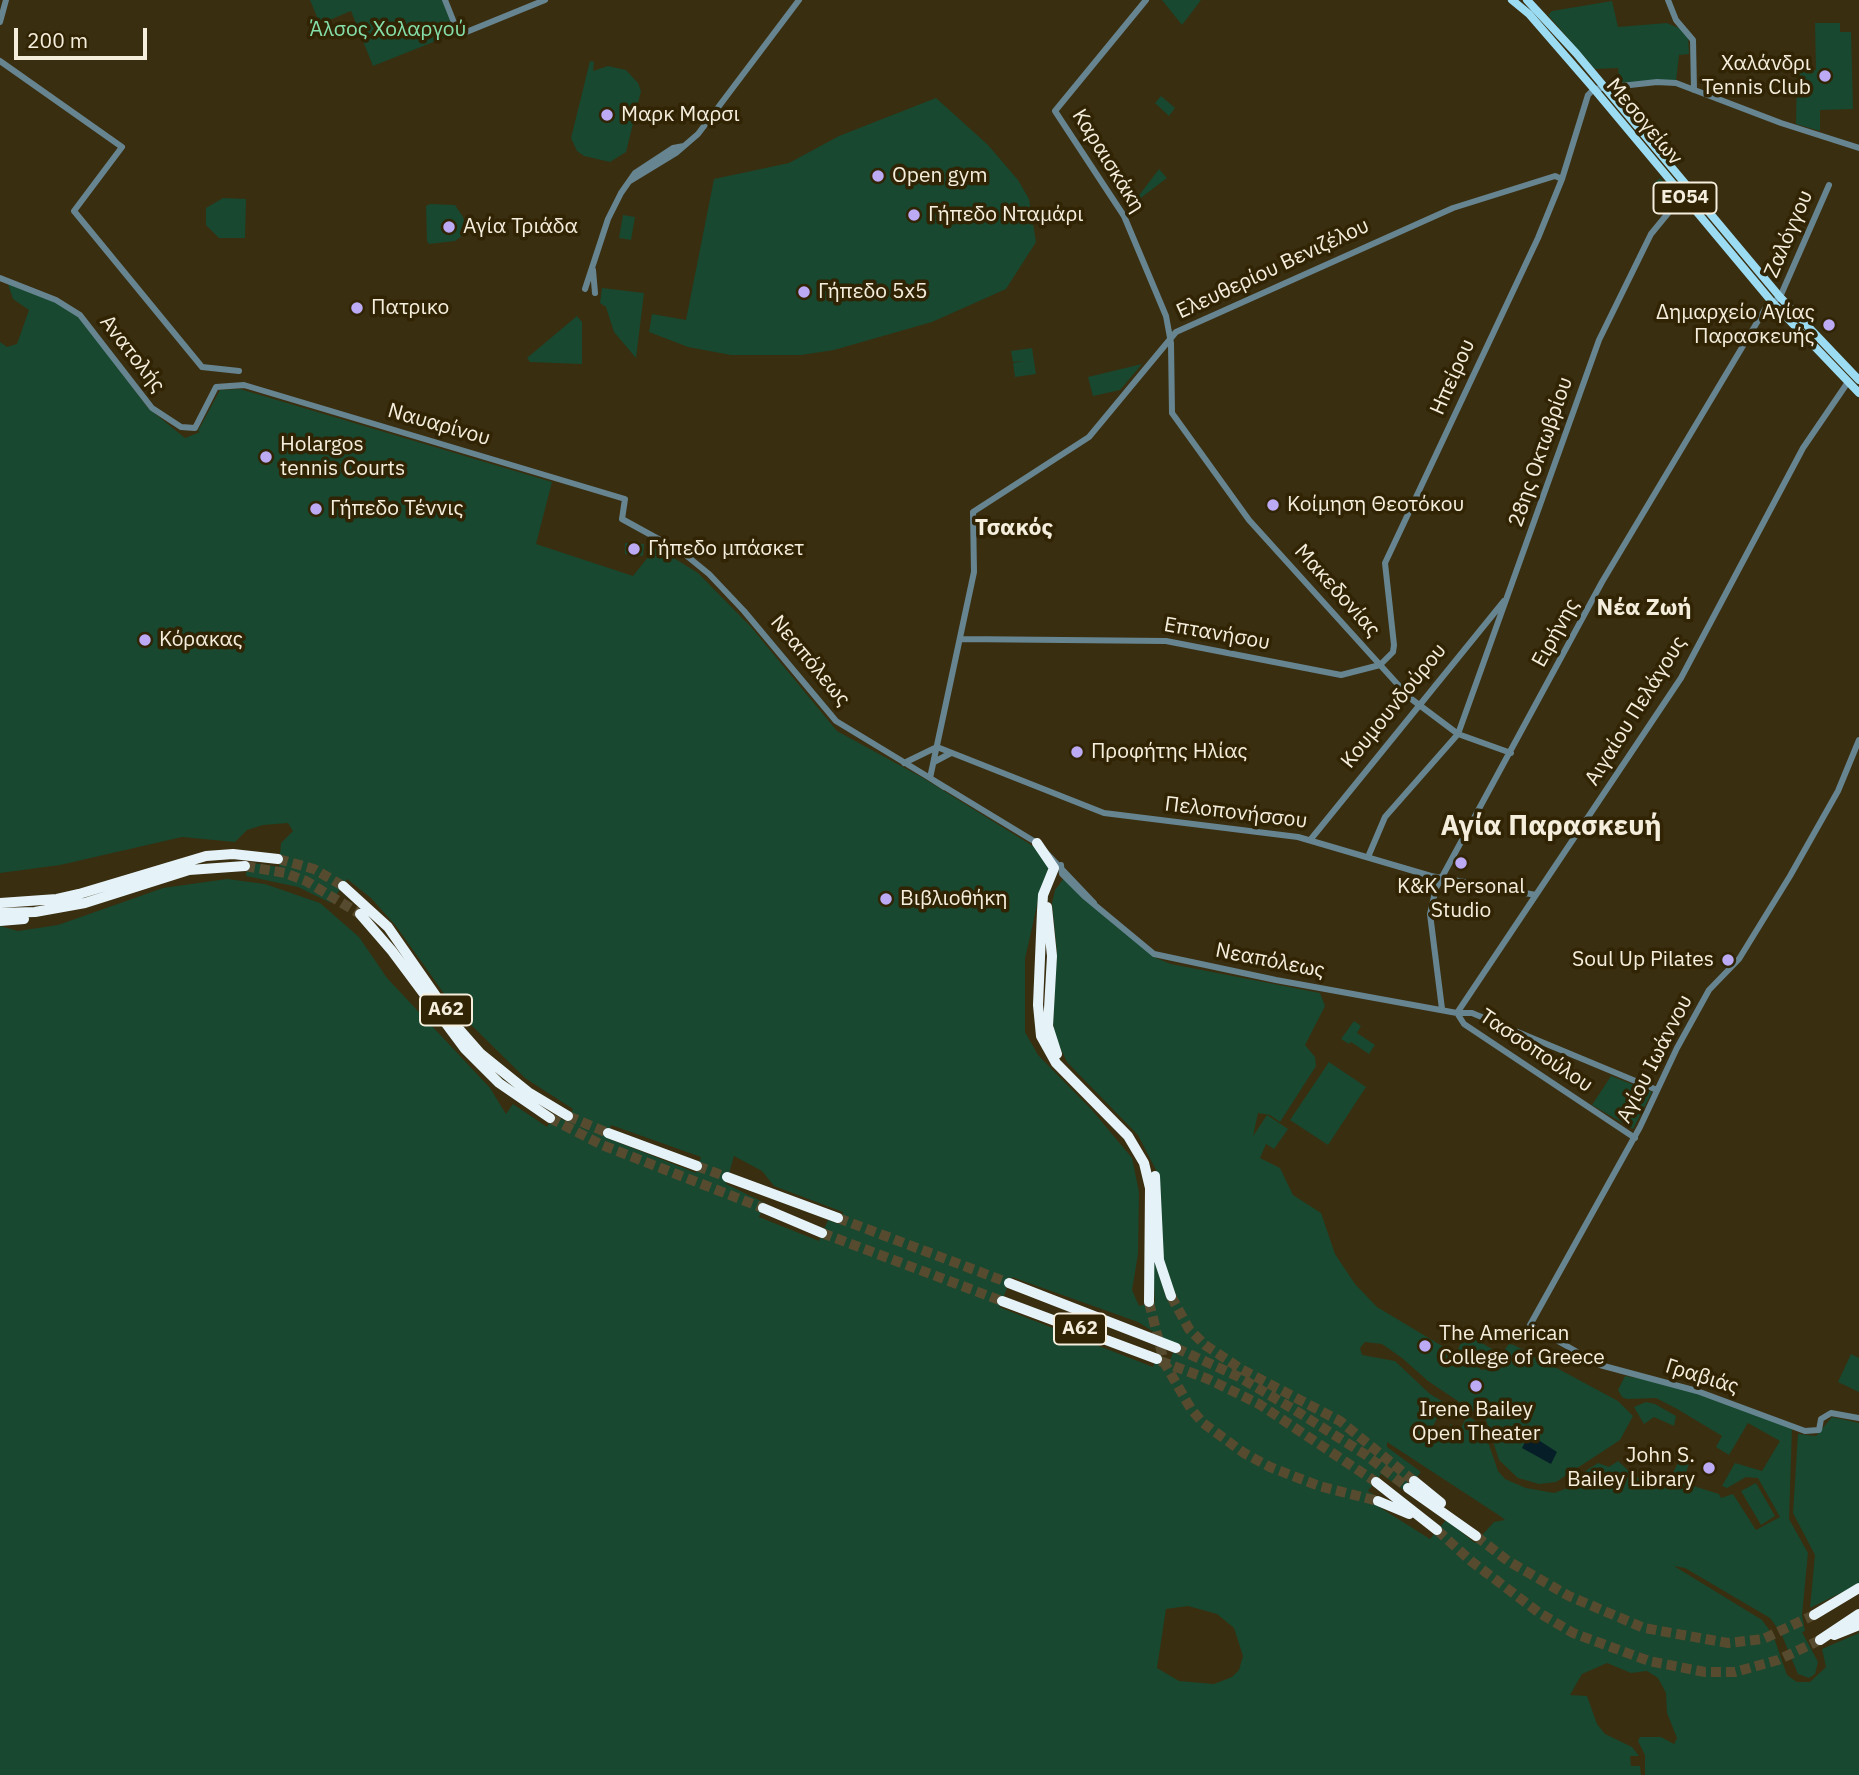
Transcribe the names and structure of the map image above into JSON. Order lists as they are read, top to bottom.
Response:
{
  "streets": {
    "highway": ["Α62"],
    "main road": ["Μεσογείων", "ΕΟ54"],
    "street": [
      "Καραισκάκη",
      "Ζαλόγγου",
      "Ελευθερίου Βενιζέλου",
      "Ανατολής",
      "Ηπείρου",
      "Ναυαρίνου",
      "28ης Οκτωβρίου",
      "Μακεδονίας",
      "Ειρήνης",
      "Επτανήσου",
      "Νεαπόλεως",
      "Κουμουνδούρου",
      "Αιγαίου Πελάγους",
      "Πελοπονήσσου",
      "Τασσοπούλου",
      "Αγίου Ιωάννου",
      "Γραβιάς"
    ]
  },
  "crossings": [
    ["Μεσογείων", "Ζαλόγγου"],
    ["Μεσογείων", "Ηπείρου"],
    ["Μεσογείων", "28ης Οκτωβρίου"],
    ["Μεσογείων", "Ειρήνης"],
    ["Μεσογείων", "Αιγαίου Πελάγους"],
    ["Καραισκάκη", "Ελευθερίου Βενιζέλου"],
    ["Καραισκάκη", "Μακεδονίας"],
    ["Ζαλόγγου", "Ειρήνης"],
    ["Ελευθερίου Βενιζέλου", "Ηπείρου"],
    ["Ελευθερίου Βενιζέλου", "Επτανήσου"],
    ["Ανατολής", "Ναυαρίνου"],
    ["Ηπείρου", "Μακεδονίας"],
    ["Ηπείρου", "Επτανήσου"],
    ["Ναυαρίνου", "Νεαπόλεως"],
    ["28ης Οκτωβρίου", "Μακεδονίας"],
    ["28ης Οκτωβρίου", "Κουμουνδούρου"],
    ["Μακεδονίας", "Ειρήνης"],
    ["Μακεδονίας", "Επτανήσου"],
    ["Μακεδονίας", "Κουμουνδούρου"],
    ["Ειρήνης", "Νεαπόλεως"],
    ["Ειρήνης", "Πελοπονήσσου"],
    ["Νεαπόλεως", "Αιγαίου Πελάγους"],
    ["Νεαπόλεως", "Τασσοπούλου"],
    ["Νεαπόλεως", "Αγίου Ιωάννου"],
    ["Κουμουνδούρου", "Πελοπονήσσου"],
    ["Αιγαίου Πελάγους", "Πελοπονήσσου"],
    ["Αιγαίου Πελάγους", "Τασσοπούλου"],
    ["Τασσοπούλου", "Αγίου Ιωάννου"],
    ["Αγίου Ιωάννου", "Γραβιάς"]
  ],
  "districts": ["Τσακός", "Νέα Ζωή", "Αγία Παρασκευή"],
  "parks": ["Άλσος Χολαργού"],
  "places": [
    "Χαλάνδρι Tennis Club",
    "Μαρκ Μαρσι",
    "Open gym",
    "Γήπεδο Νταμάρι",
    "Αγία Τριάδα",
    "Γήπεδο 5x5",
    "Πατρικο",
    "Δημαρχείο Αγίας Παρασκευής",
    "Holargos tennis Courts",
    "Κοίμηση Θεοτόκου",
    "Γήπεδο Τέννις",
    "Γήπεδο μπάσκετ",
    "Κόρακας",
    "Προφήτης Ηλίας",
    "K&K Personal Studio",
    "Βιβλιοθήκη",
    "Soul Up Pilates",
    "The American College of Greece",
    "Irene Bailey Open Theater",
    "John S. Bailey Library"
  ],
  "scale_bar": "200 m"
}
